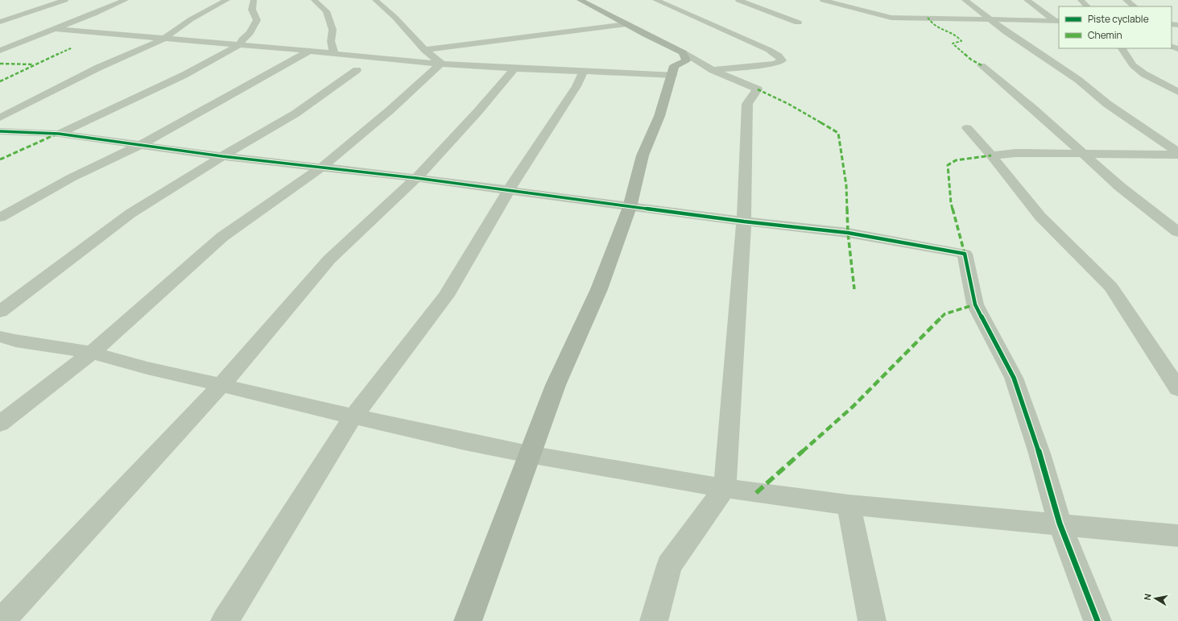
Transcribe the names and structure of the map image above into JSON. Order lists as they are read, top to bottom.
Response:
{
  "legend": ["Piste cyclable", "Chemin"],
  "north": "left"
}
